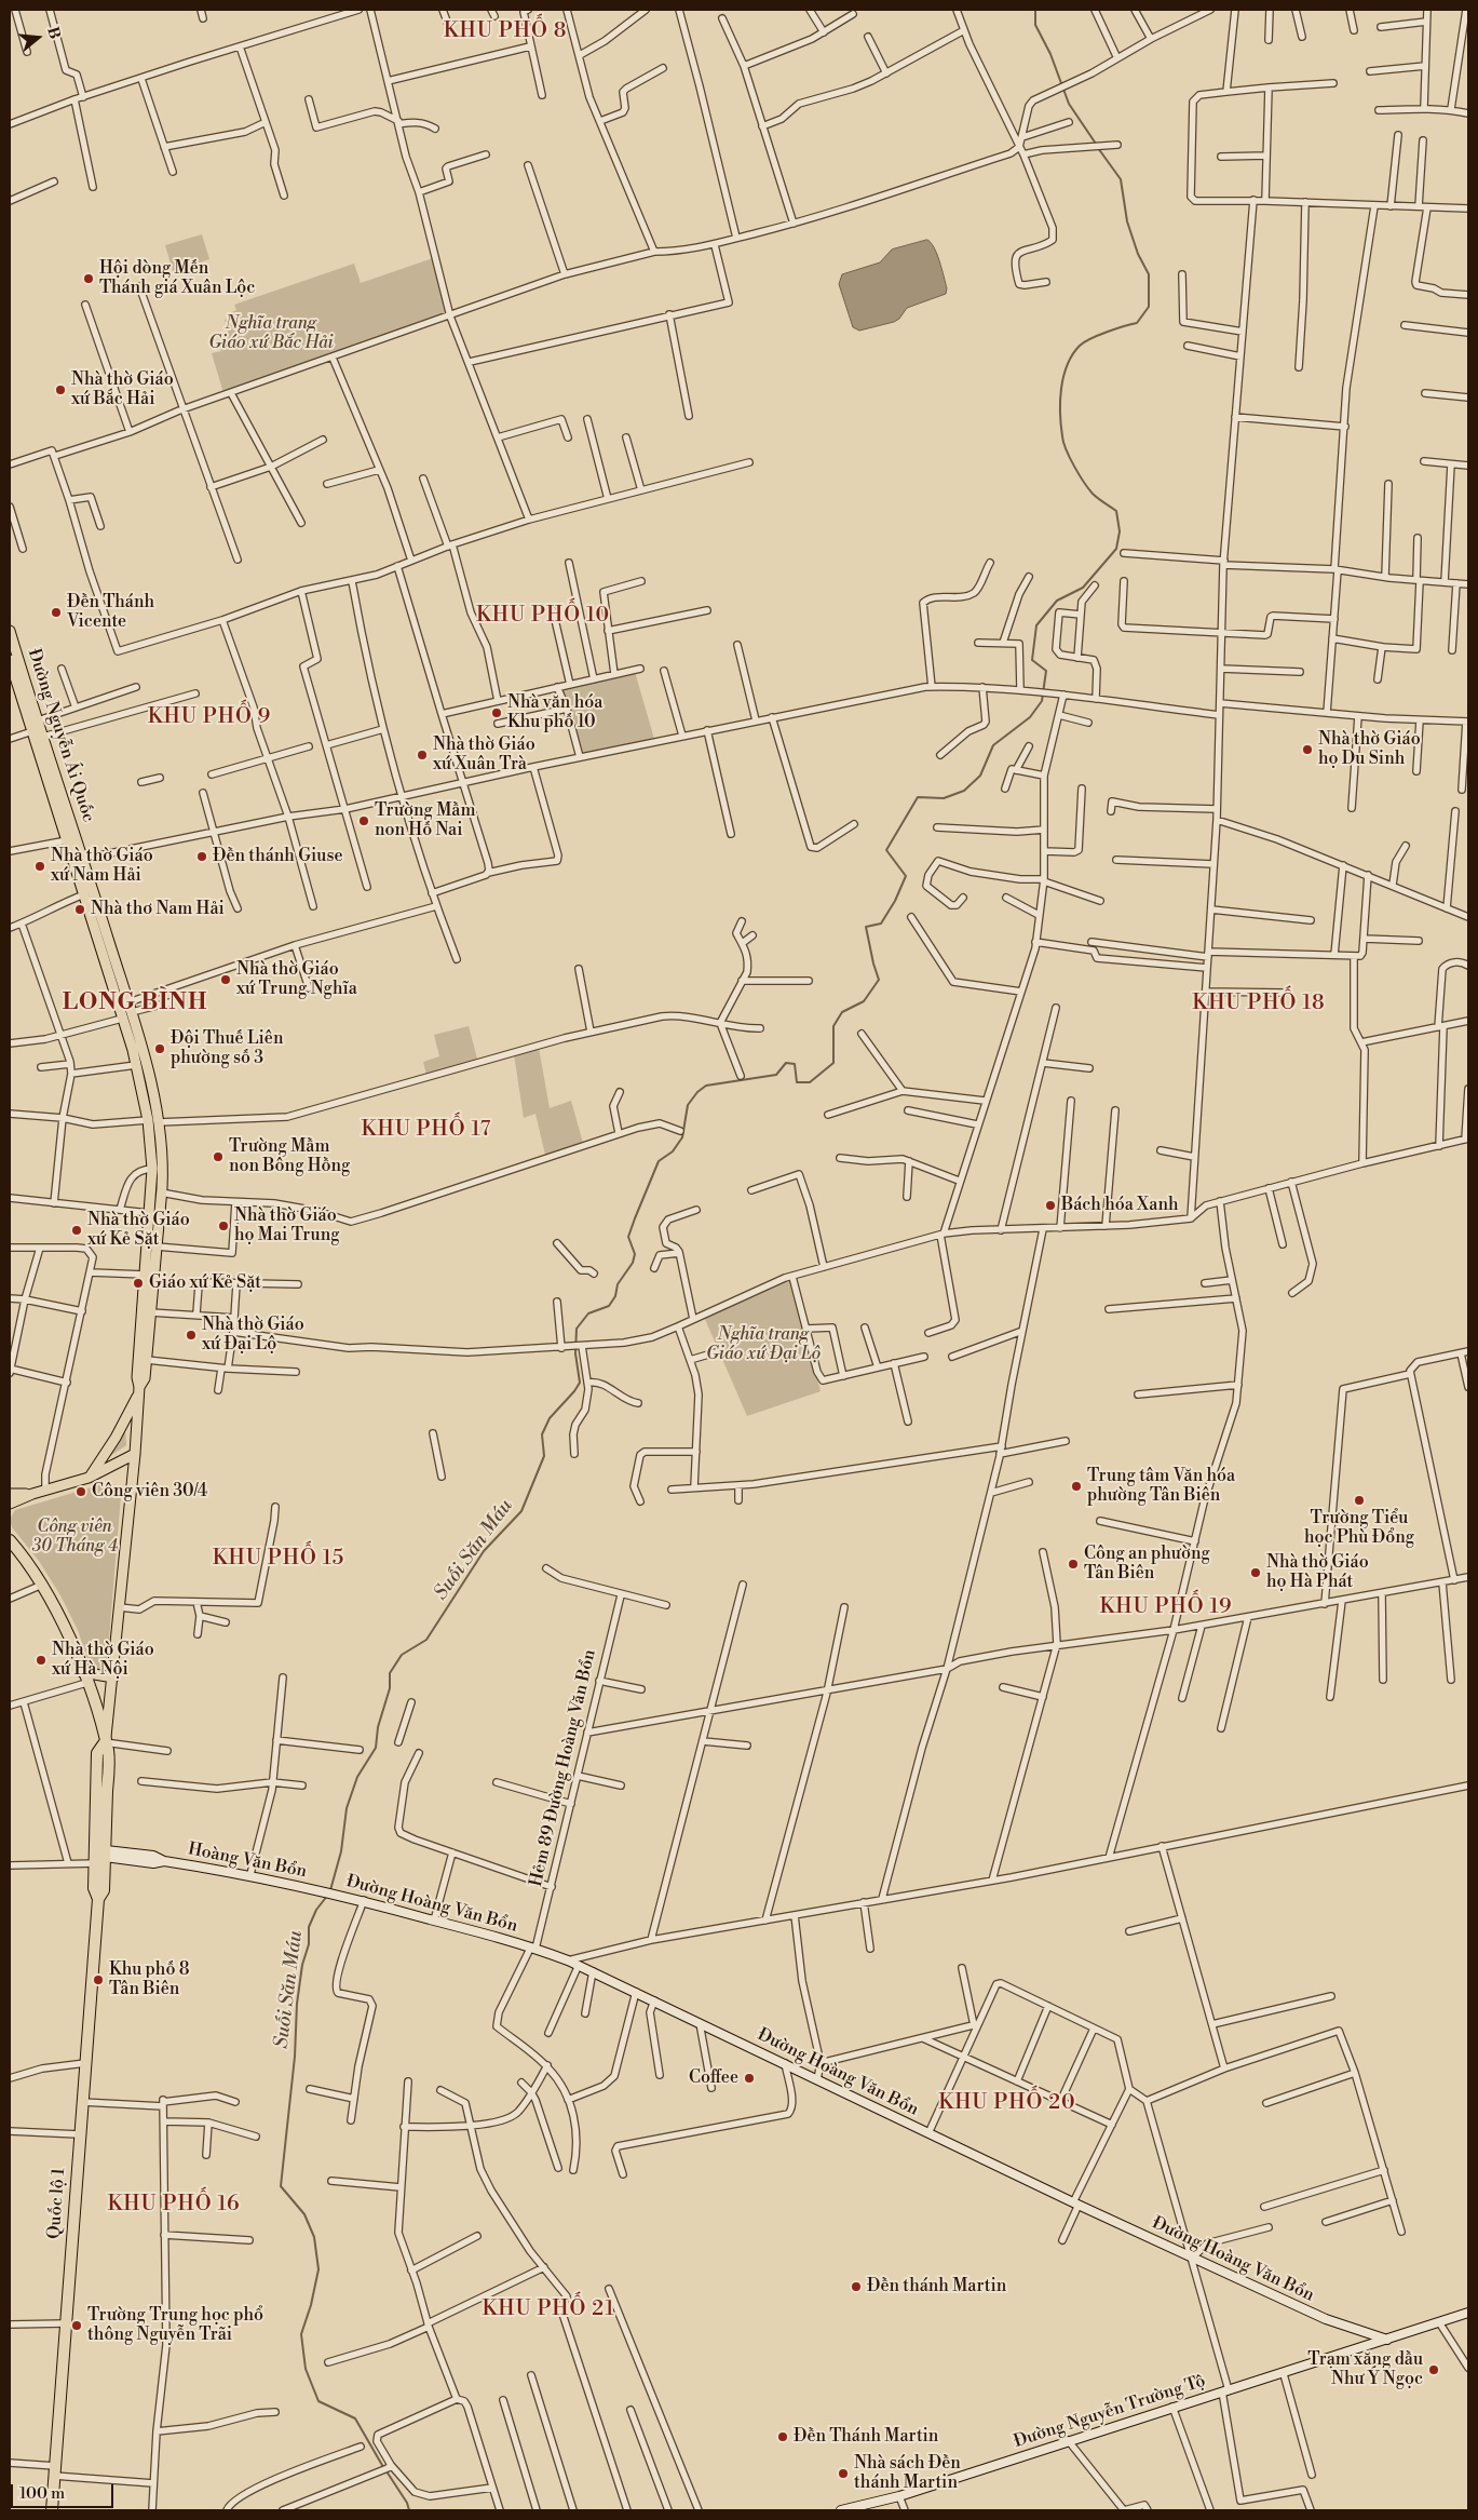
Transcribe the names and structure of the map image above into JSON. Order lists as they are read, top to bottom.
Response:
{
  "streets": {
    "highway": ["Quốc lộ 1"],
    "main road": [
      "Đường Nguyễn Ái Quốc",
      "Hoàng Văn Bổn",
      "Đường Hoàng Văn Bổn",
      "Đường Nguyễn Trường Tộ"
    ],
    "street": ["Hẻm 89 Đường Hoàng Văn Bổn"]
  },
  "crossings": [
    ["Hẻm 89 Đường Hoàng Văn Bổn", "Đường Hoàng Văn Bổn"],
    ["Hoàng Văn Bổn", "Đường Hoàng Văn Bổn"],
    ["Hoàng Văn Bổn", "Quốc lộ 1"],
    ["Đường Hoàng Văn Bổn", "Đường Nguyễn Trường Tộ"]
  ],
  "districts": [
    "KHU PHỐ 8",
    "KHU PHỐ 10",
    "KHU PHỐ 9",
    "LONG BÌNH",
    "KHU PHỐ 18",
    "KHU PHỐ 17",
    "KHU PHỐ 15",
    "KHU PHỐ 19",
    "KHU PHỐ 20",
    "KHU PHỐ 16",
    "KHU PHỐ 21"
  ],
  "water": ["Suối Săn Máu"],
  "parks": ["Nghĩa trang Giáo xứ Bắc Hải", "Nghĩa trang Giáo xứ Đại Lộ", "Công viên 30 Tháng 4"],
  "places": [
    "Hội dòng Mến Thánh giá Xuân Lộc",
    "Nhà thờ Giáo xứ Bắc Hải",
    "Đền Thánh Vicente",
    "Nhà văn hóa Khu phố 10",
    "Nhà thờ Giáo họ Du Sinh",
    "Nhà thờ Giáo xứ Xuân Trà",
    "Trường Mầm non Hố Nai",
    "Đền thánh Giuse",
    "Nhà thờ Giáo xứ Nam Hải",
    "Nhà thơ Nam Hải",
    "Nhà thờ Giáo xứ Trung Nghĩa",
    "Đội Thuế Liên phường số 3",
    "Trường Mầm non Bông Hồng",
    "Bách hóa Xanh",
    "Nhà thờ Giáo họ Mai Trung",
    "Nhà thờ Giáo xứ Kẻ Sặt",
    "Giáo xứ Kẻ Sặt",
    "Nhà thờ Giáo xứ Đại Lộ",
    "Trung tâm Văn hóa phường Tân Biên",
    "Công viên 30/4",
    "Trường Tiểu học Phù Đổng",
    "Công an phường Tân Biên",
    "Nhà thờ Giáo họ Hà Phát",
    "Nhà thờ Giáo xứ Hà Nội",
    "Khu phố 8 Tân Biên",
    "Coffee",
    "Đền thánh Martin",
    "Trường Trung học phổ thông Nguyễn Trãi",
    "Trạm xăng dầu Như Ý Ngọc",
    "Đền Thánh Martin",
    "Nhà sách Đền thánh Martin"
  ],
  "scale_bar": "100 m",
  "north": "right"
}
